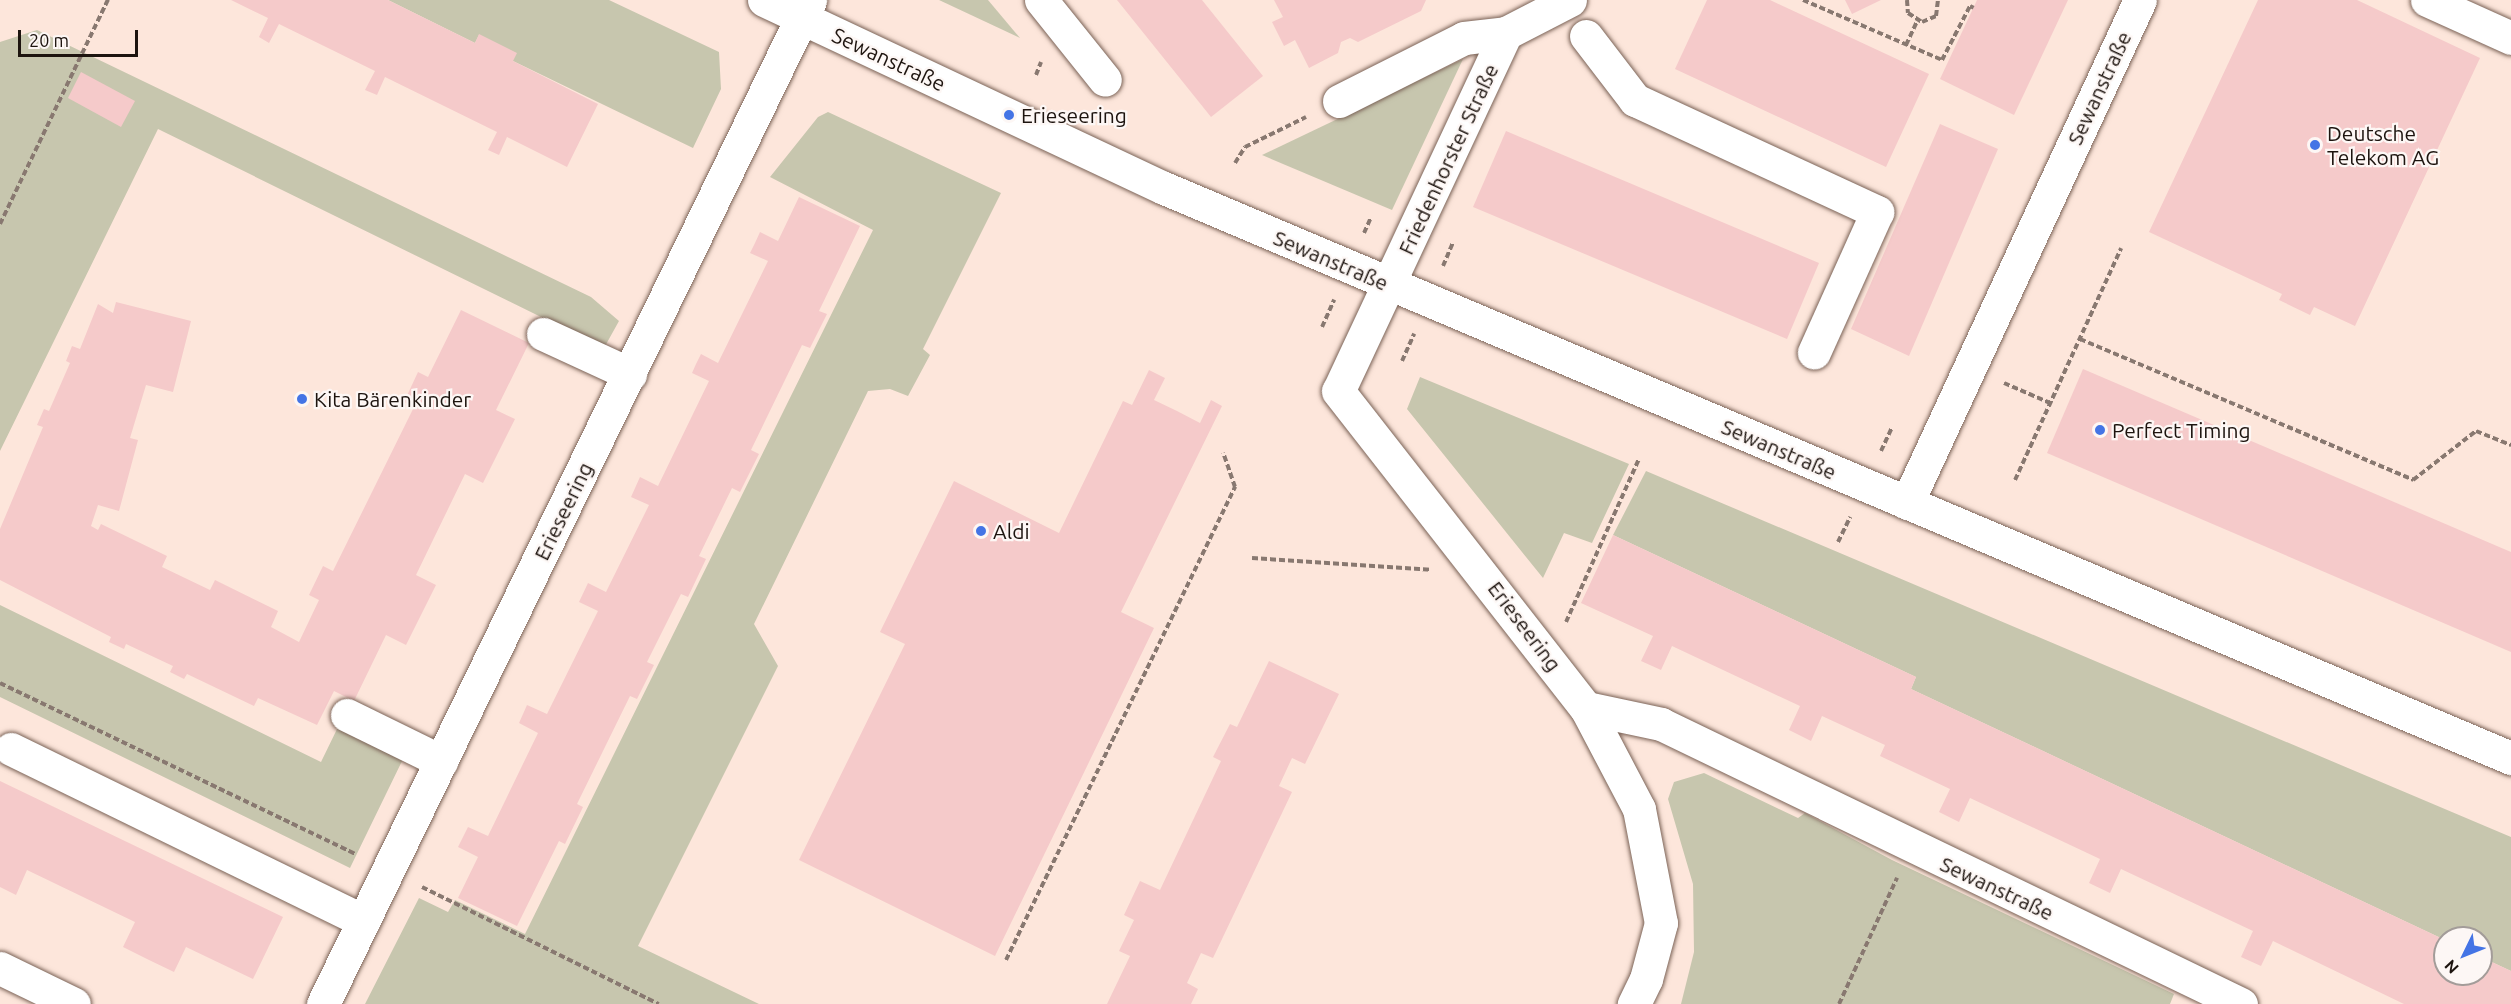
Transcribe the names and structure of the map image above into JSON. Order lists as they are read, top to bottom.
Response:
{
  "streets": {
    "street": ["Sewanstraße", "Friedenhorster Straße", "Erieseering"]
  },
  "crossings": [
    ["Sewanstraße", "Friedenhorster Straße"],
    ["Sewanstraße", "Erieseering"],
    ["Friedenhorster Straße", "Erieseering"]
  ],
  "places": [
    "Erieseering",
    "Deutsche Telekom AG",
    "Kita Bärenkinder",
    "Perfect Timing",
    "Aldi"
  ],
  "scale_bar": "20 m",
  "north": "bottom left"
}
